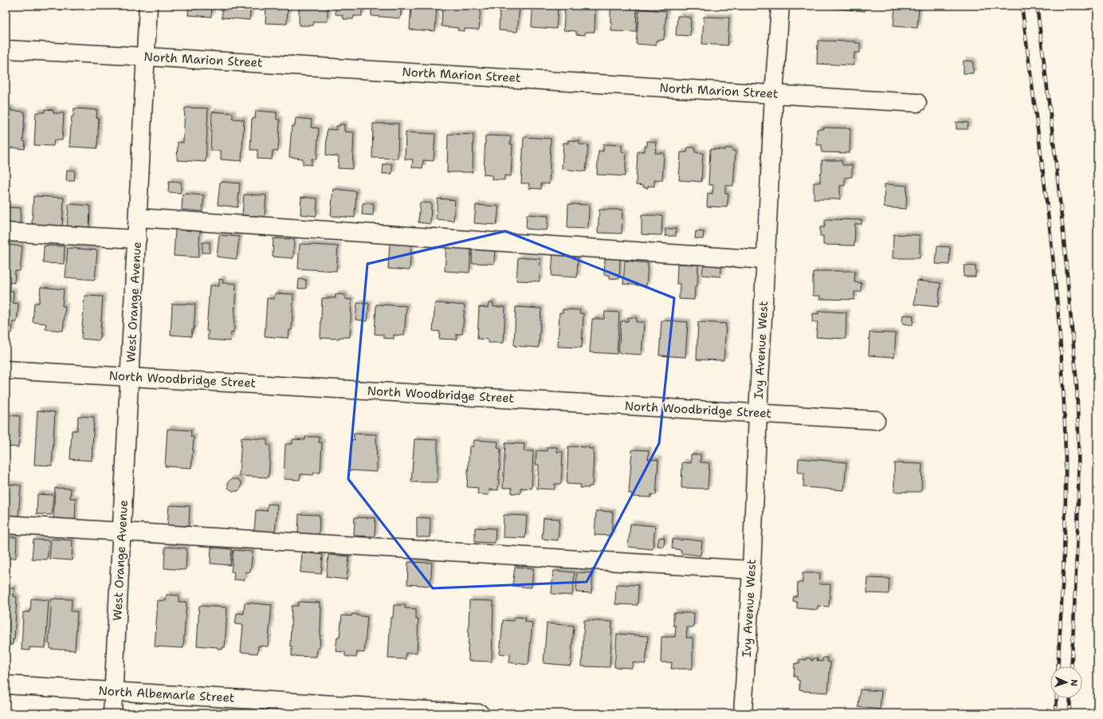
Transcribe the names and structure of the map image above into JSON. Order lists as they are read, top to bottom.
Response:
{
  "streets": {
    "street": [
      "North Marion Street",
      "West Orange Avenue",
      "Ivy Avenue West",
      "North Woodbridge Street",
      "North Albemarle Street"
    ]
  },
  "crossings": [
    ["North Marion Street", "West Orange Avenue"],
    ["North Marion Street", "Ivy Avenue West"],
    ["West Orange Avenue", "North Woodbridge Street"],
    ["West Orange Avenue", "North Albemarle Street"],
    ["Ivy Avenue West", "North Woodbridge Street"]
  ],
  "north": "right"
}
